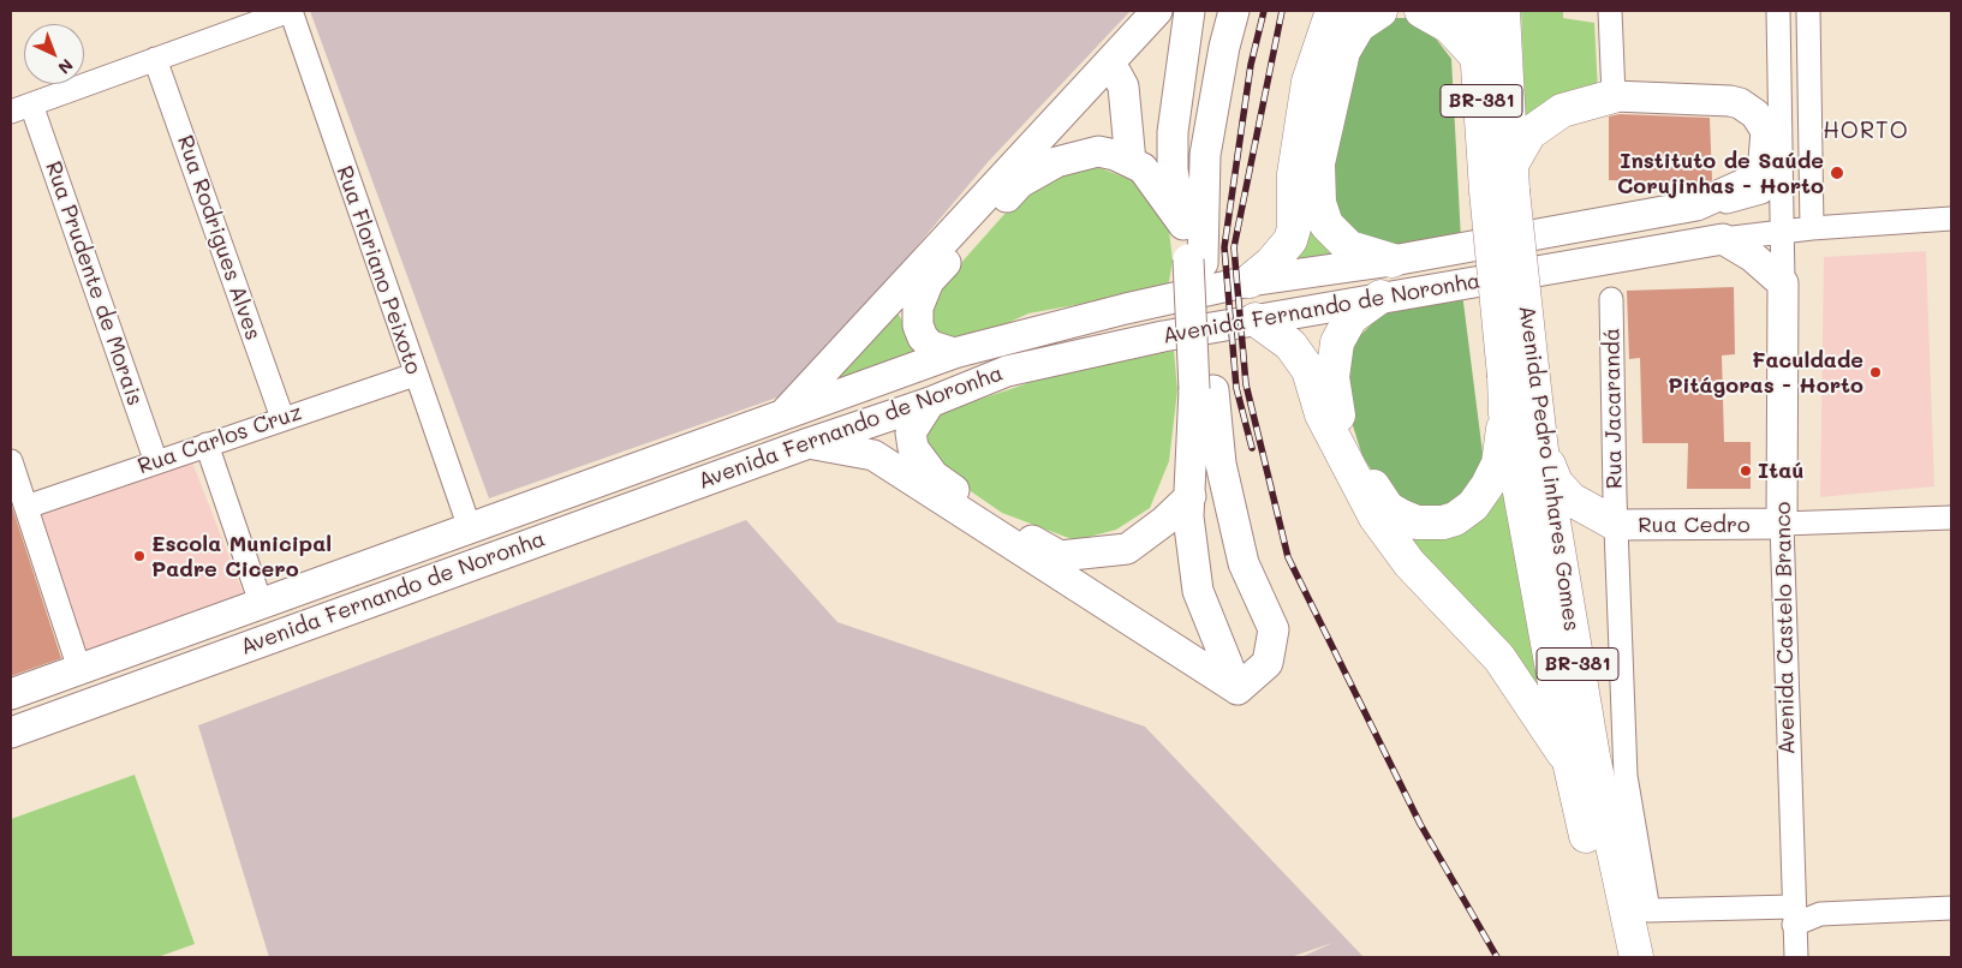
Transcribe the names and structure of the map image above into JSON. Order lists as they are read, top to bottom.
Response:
{
  "streets": {
    "highway": ["BR-381", "Avenida Pedro Linhares Gomes"],
    "main road": ["Avenida Fernando de Noronha", "Rua Cedro", "Avenida Castelo Branco"],
    "street": [
      "Rua Rodrigues Alves",
      "Rua Floriano Peixoto",
      "Rua Prudente de Morais",
      "Rua Jacarandá",
      "Rua Carlos Cruz"
    ]
  },
  "crossings": [
    ["Rua Rodrigues Alves", "Rua Carlos Cruz"],
    ["Rua Floriano Peixoto", "Avenida Fernando de Noronha"],
    ["Rua Floriano Peixoto", "Rua Carlos Cruz"],
    ["Rua Prudente de Morais", "Rua Carlos Cruz"],
    ["Rua Jacarandá", "Rua Cedro"],
    ["Rua Jacarandá", "Avenida Castelo Branco"],
    ["Rua Cedro", "Avenida Castelo Branco"]
  ],
  "districts": ["HORTO"],
  "places": [
    "Instituto de Saúde Corujinhas - Horto",
    "Faculdade Pitágoras - Horto",
    "Itaú",
    "Escola Municipal Padre Cicero"
  ],
  "north": "bottom right"
}
